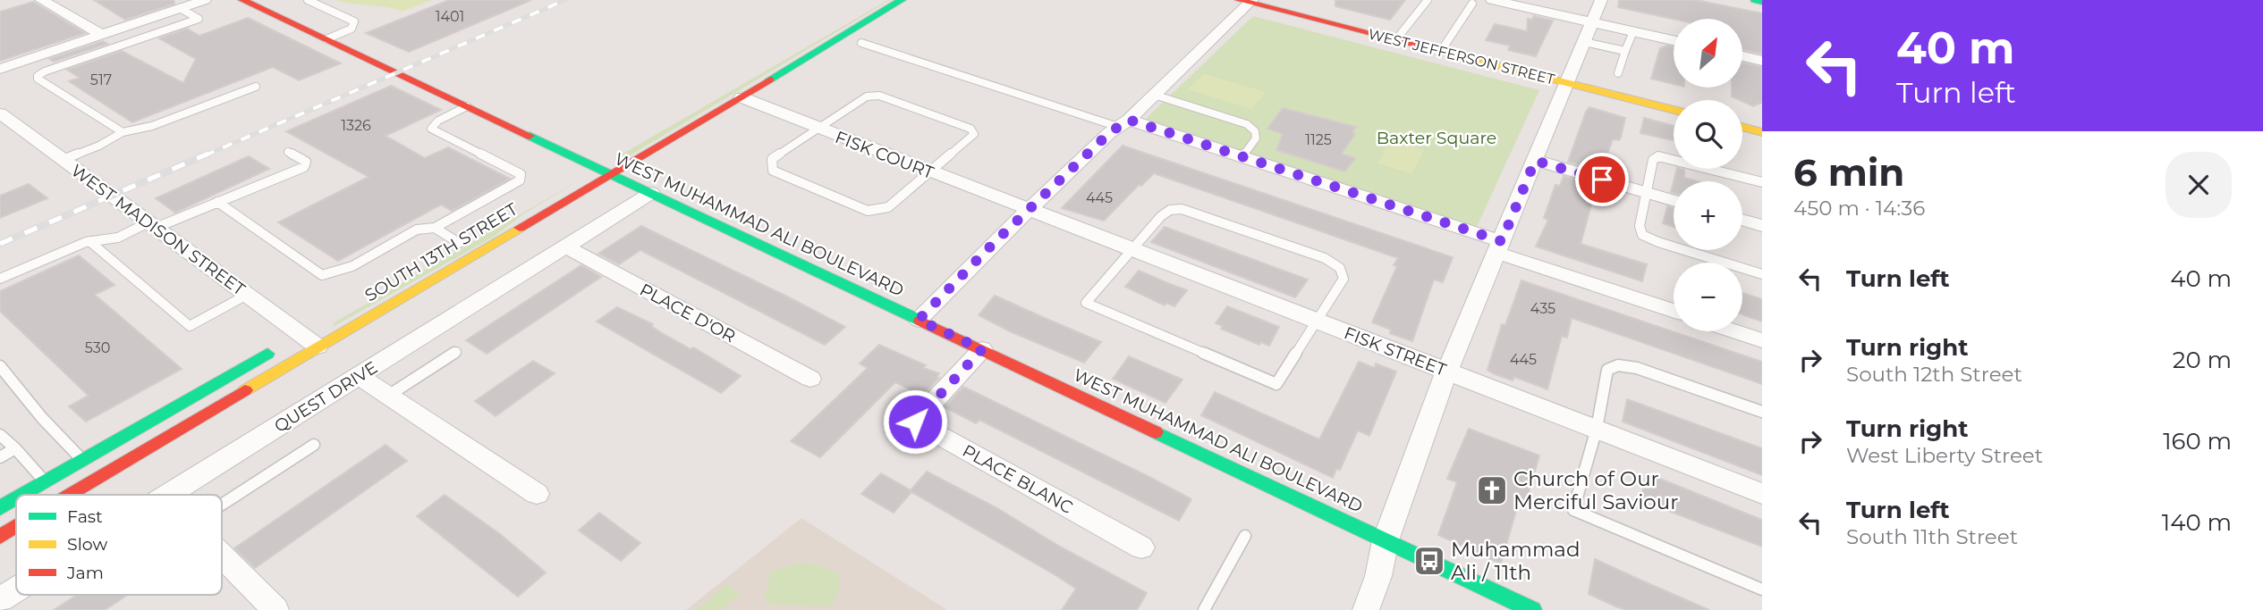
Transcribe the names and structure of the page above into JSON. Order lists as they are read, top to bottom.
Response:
{
  "streets": {
    "street": [
      "WEST JEFFERSON STREET",
      "FISK COURT",
      "WEST MUHAMMAD ALI BOULEVARD",
      "WEST MADISON STREET",
      "SOUTH 13TH STREET",
      "PLACE D'OR",
      "FISK STREET",
      "QUEST DRIVE",
      "PLACE BLANC"
    ]
  },
  "crossings": [
    ["FISK COURT", "SOUTH 13TH STREET"],
    ["FISK COURT", "FISK STREET"],
    ["WEST MUHAMMAD ALI BOULEVARD", "SOUTH 13TH STREET"],
    ["WEST MUHAMMAD ALI BOULEVARD", "QUEST DRIVE"],
    ["WEST MUHAMMAD ALI BOULEVARD", "PLACE BLANC"],
    ["WEST MADISON STREET", "SOUTH 13TH STREET"],
    ["PLACE D'OR", "QUEST DRIVE"]
  ],
  "parks": ["Baxter Square"],
  "places": {
    "church": ["Church of Our Merciful Saviour"],
    "bus stop": ["Muhammad Ali / 11th"]
  },
  "house_numbers": [
    "1401",
    "517",
    "1326",
    "1125",
    "445",
    "435",
    "530",
    "445"
  ],
  "legend": ["Fast", "Slow", "Jam"],
  "north": "top right",
  "page": {
    "turn": ["40 m", "Turn left"],
    "map_buttons": ["+", "−"],
    "heading": ["6 min", "450 m · 14:36"],
    "list": [
      {
        "name": "Turn left",
        "value": "40 m"
      },
      {
        "name": "Turn right",
        "note": "South 12th Street",
        "value": "20 m"
      },
      {
        "name": "Turn right",
        "note": "West Liberty Street",
        "value": "160 m"
      },
      {
        "name": "Turn left",
        "note": "South 11th Street",
        "value": "140 m"
      }
    ]
  }
}
